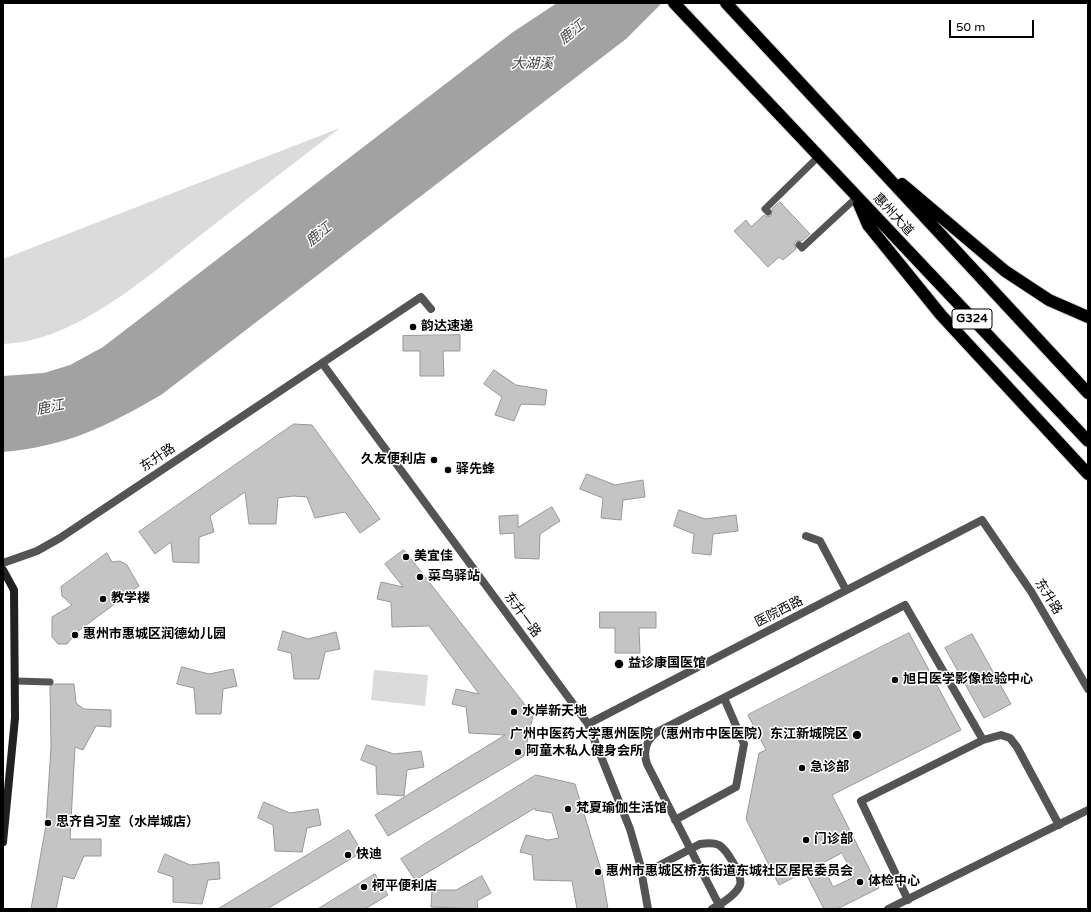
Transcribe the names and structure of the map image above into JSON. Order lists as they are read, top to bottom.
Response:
{
  "streets": {
    "highway": ["惠州大道", "G324"],
    "street": ["东升路", "医院西路", "东升一路"]
  },
  "crossings": [
    ["东升路", "医院西路"],
    ["东升路", "东升一路"],
    ["医院西路", "东升一路"]
  ],
  "water": ["鹿江", "大湖溪"],
  "places": [
    "韵达速递",
    "久友便利店",
    "驿先蜂",
    "美宜佳",
    "菜鸟驿站",
    "教学楼",
    "惠州市惠城区润德幼儿园",
    "益诊康国医馆",
    "旭日医学影像检验中心",
    "水岸新天地",
    "广州中医药大学惠州医院（惠州市中医医院）东江新城院区",
    "阿童木私人健身会所",
    "急诊部",
    "梵夏瑜伽生活馆",
    "思齐自习室（水岸城店）",
    "门诊部",
    "快迪",
    "惠州市惠城区桥东街道东城社区居民委员会",
    "体检中心",
    "柯平便利店"
  ],
  "scale_bar": "50 m"
}
